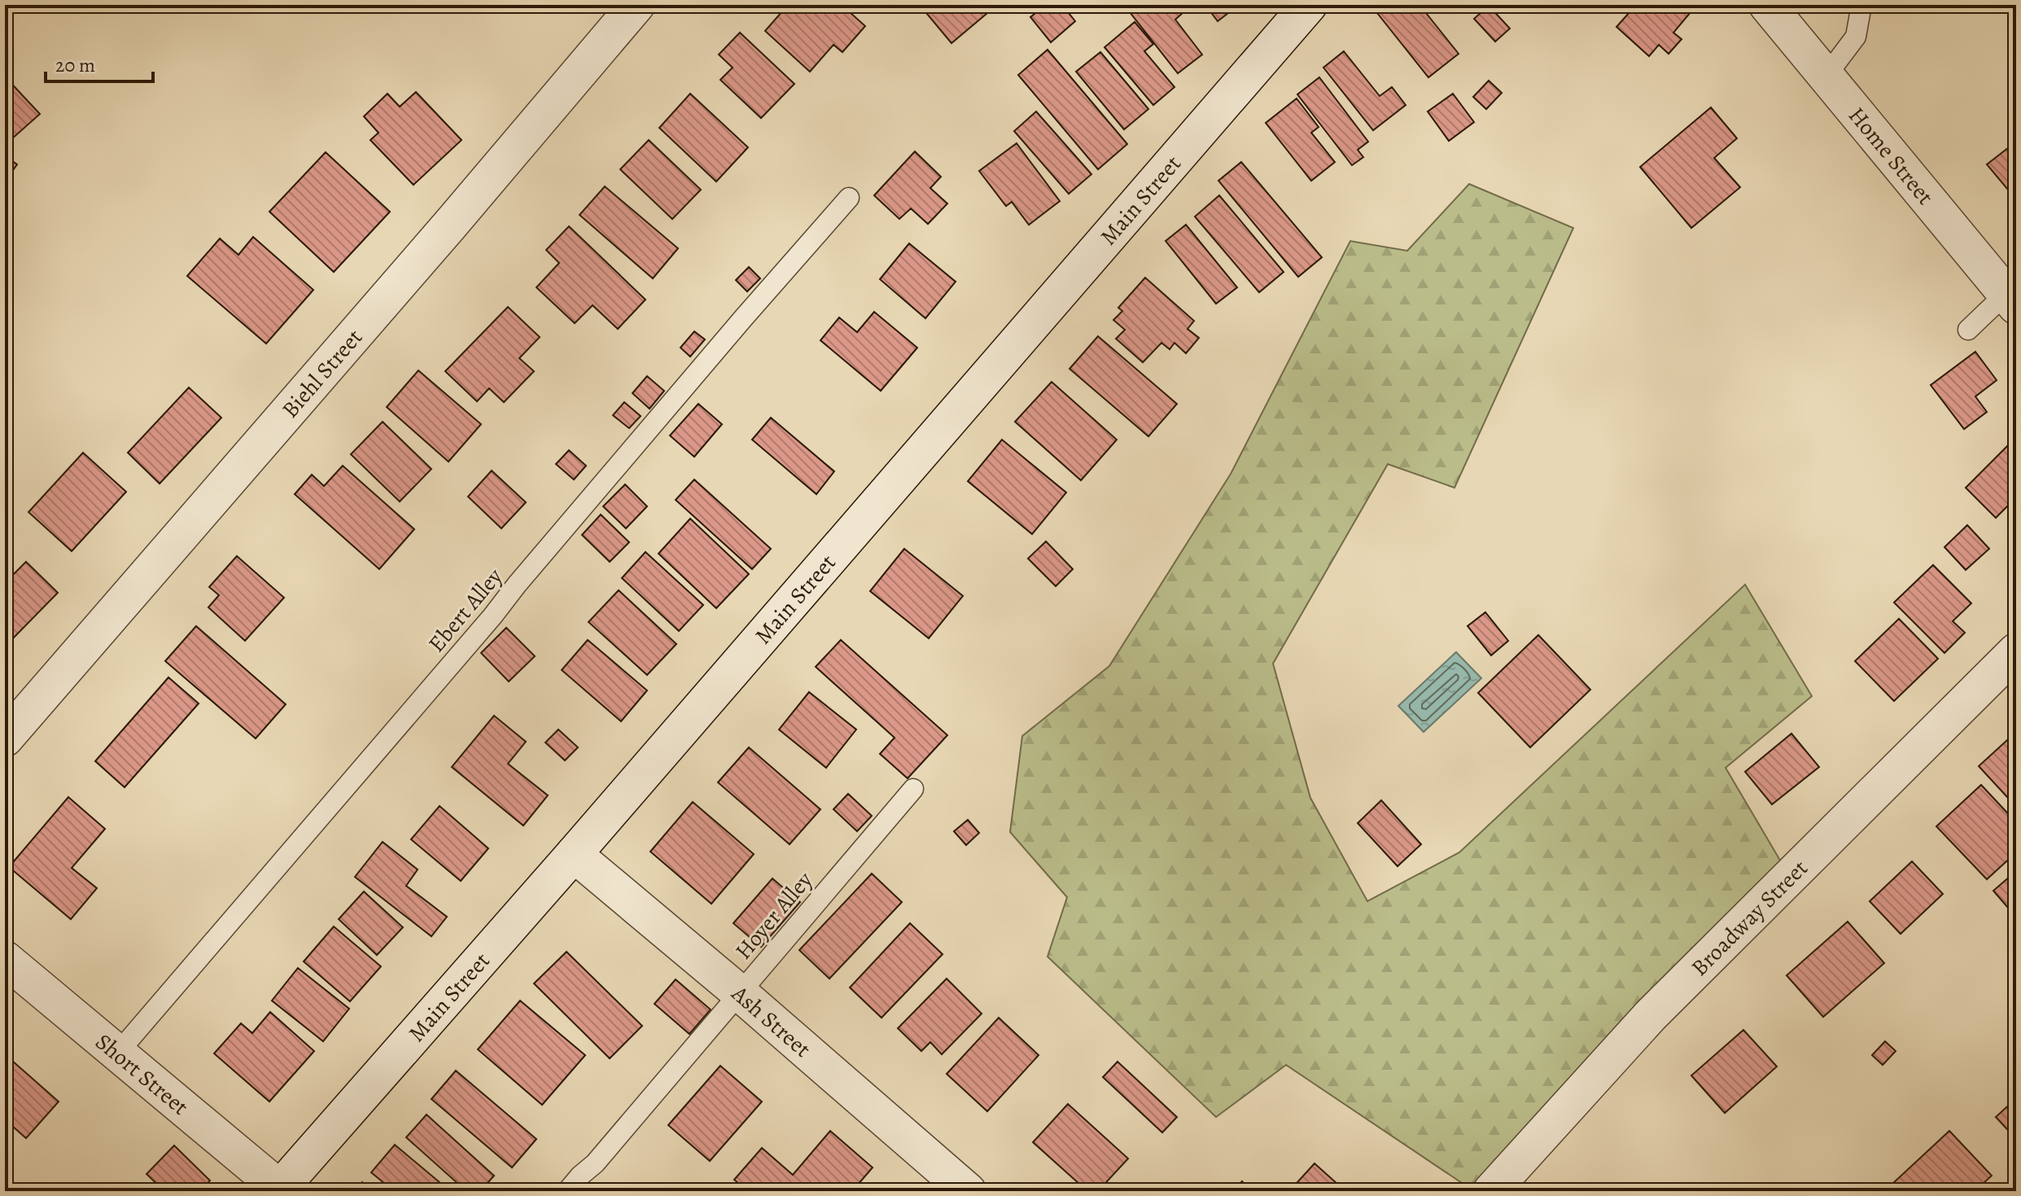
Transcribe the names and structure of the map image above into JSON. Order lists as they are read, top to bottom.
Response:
{
  "streets": {
    "street": [
      "Home Street",
      "Main Street",
      "Biehl Street",
      "Broadway Street",
      "Ash Street",
      "Short Street"
    ],
    "lane": ["Ebert Alley", "Hoyer Alley"]
  },
  "crossings": [
    ["Main Street", "Ash Street"],
    ["Main Street", "Short Street"],
    ["Ebert Alley", "Short Street"],
    ["Hoyer Alley", "Ash Street"]
  ],
  "scale_bar": "20 m"
}
